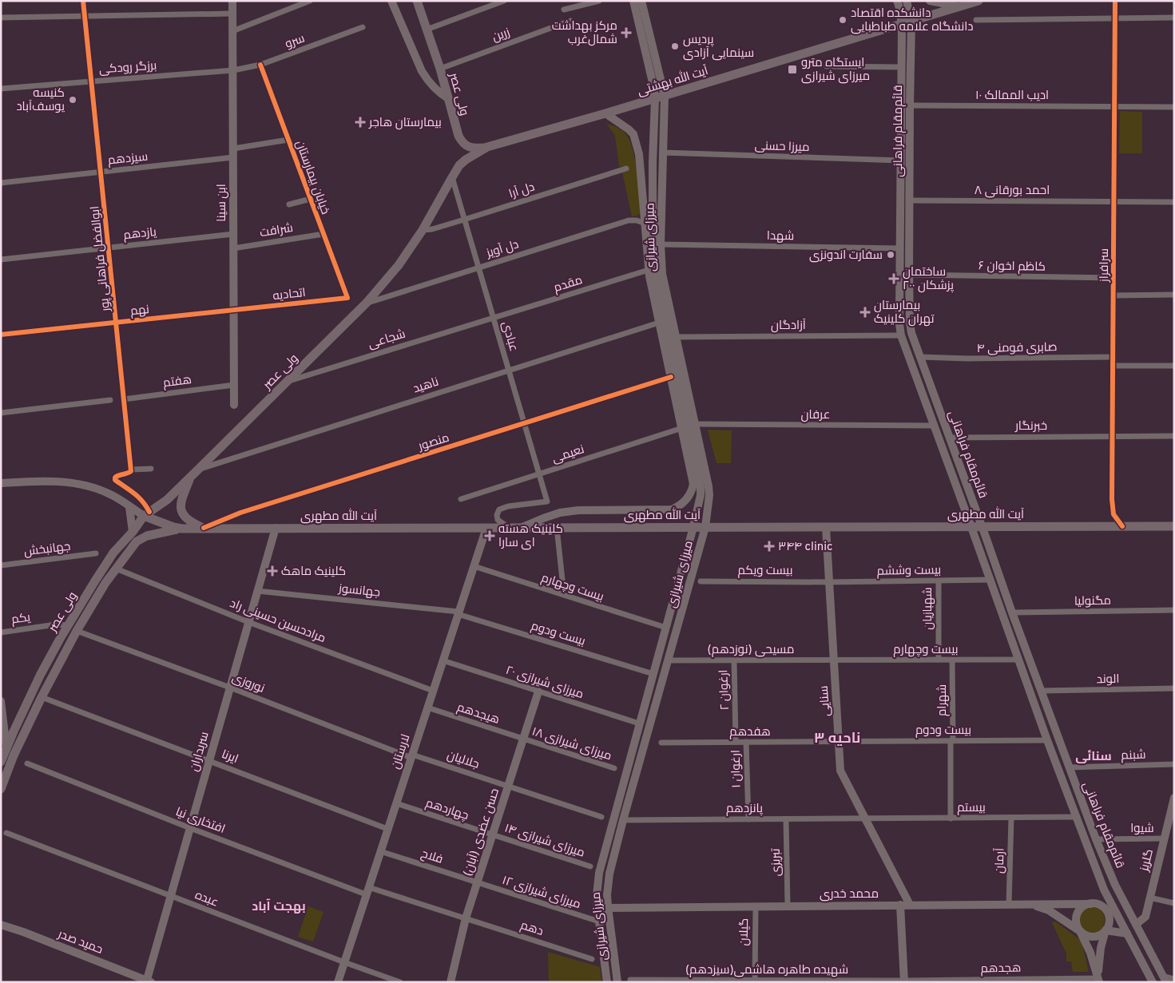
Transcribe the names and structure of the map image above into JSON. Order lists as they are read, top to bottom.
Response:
{
  "streets": {
    "main road": [
      "آیت الله بهشتی",
      "ولی عصر",
      "قائم‌مقام فراهانی",
      "ابن سینا",
      "میرزای شیرازی",
      "آیت الله مطهری",
      "سنایی",
      "سربداران",
      "لارستان",
      "حسن عضدی (آبان)",
      "گلریز",
      "محمد خدری",
      "حمید صدر"
    ],
    "street": [
      "زرین",
      "سرو",
      "برزگر رودکی",
      "ادیب الممالک ۱۰",
      "میرزا حسنی",
      "سیزدهم",
      "خیابان بیمارستان",
      "دل آرا",
      "احمد بورقانی ۸",
      "شرافت",
      "یازدهم",
      "شهدا",
      "دل آویز",
      "ابوالفضل فراهانی پور",
      "سرافراز",
      "کاظم اخوان ۶",
      "مقدم",
      "اتحادیه",
      "نهم",
      "آزادگان",
      "عبادی",
      "شجاعی",
      "صابری فومنی ۴",
      "هفتم",
      "ناهید",
      "عرفان",
      "خبرنگار",
      "منصور",
      "نعیمی",
      "جهانبخش",
      "بیست ویکم",
      "بیست وششم",
      "بیست وچهارم",
      "جهانسوز",
      "مگنولیا",
      "شهبازیان",
      "یکم",
      "مرادحسین حسینی راد",
      "بیست ودوم",
      "مسیحی (نوزدهم)",
      "الوند",
      "میرزای شیرازی ۲۰",
      "نوروزی",
      "ارغوان ۲",
      "شهرام",
      "هیجدهم",
      "هفدهم",
      "میرزای شیرازی ۱۸",
      "شبنم",
      "ايرنا",
      "جلالیان",
      "ارغوان ۱",
      "بیستم",
      "پانزدهم",
      "چهاردهم",
      "افتخاری نیا",
      "شیوا",
      "میرزای شیرازی ۱۴",
      "فلاح",
      "آرمان",
      "تبریزی",
      "میرزای شیرازی ۱۲",
      "عبده",
      "دهم",
      "گیلان",
      "هجدهم",
      "شهیده طاهره هاشمی(سیزدهم)"
    ]
  },
  "crossings": [
    ["زرین", "ولی عصر"],
    ["سرو", "برزگر رودکی"],
    ["سرو", "خیابان بیمارستان"],
    ["سرو", "ابن سینا"],
    ["برزگر رودکی", "ابن سینا"],
    ["برزگر رودکی", "ابوالفضل فراهانی پور"],
    ["آیت الله بهشتی", "ولی عصر"],
    ["آیت الله بهشتی", "قائم‌مقام فراهانی"],
    ["آیت الله بهشتی", "میرزای شیرازی"],
    ["ولی عصر", "دل آرا"],
    ["ولی عصر", "دل آویز"],
    ["ولی عصر", "عبادی"],
    ["ولی عصر", "شجاعی"],
    ["ولی عصر", "ناهید"],
    ["ولی عصر", "آیت الله مطهری"],
    ["ولی عصر", "یکم"],
    ["ولی عصر", "مرادحسین حسینی راد"],
    ["ولی عصر", "نوروزی"],
    ["ولی عصر", "ايرنا"],
    ["ادیب الممالک ۱۰", "قائم‌مقام فراهانی"],
    ["ادیب الممالک ۱۰", "سرافراز"],
    ["قائم‌مقام فراهانی", "میرزا حسنی"],
    ["قائم‌مقام فراهانی", "احمد بورقانی ۸"],
    ["قائم‌مقام فراهانی", "شهدا"],
    ["قائم‌مقام فراهانی", "کاظم اخوان ۶"],
    ["قائم‌مقام فراهانی", "آزادگان"],
    ["قائم‌مقام فراهانی", "صابری فومنی ۴"],
    ["قائم‌مقام فراهانی", "عرفان"],
    ["قائم‌مقام فراهانی", "خبرنگار"],
    ["قائم‌مقام فراهانی", "آیت الله مطهری"],
    ["قائم‌مقام فراهانی", "بیست وششم"],
    ["قائم‌مقام فراهانی", "بیست وچهارم"],
    ["قائم‌مقام فراهانی", "مگنولیا"],
    ["قائم‌مقام فراهانی", "بیست ودوم"],
    ["قائم‌مقام فراهانی", "الوند"],
    ["قائم‌مقام فراهانی", "شبنم"],
    ["قائم‌مقام فراهانی", "بیستم"],
    ["قائم‌مقام فراهانی", "شیوا"],
    ["قائم‌مقام فراهانی", "گلریز"],
    ["قائم‌مقام فراهانی", "محمد خدری"],
    ["میرزا حسنی", "میرزای شیرازی"],
    ["سیزدهم", "ابن سینا"],
    ["سیزدهم", "ابوالفضل فراهانی پور"],
    ["خیابان بیمارستان", "شرافت"],
    ["خیابان بیمارستان", "اتحادیه"],
    ["دل آرا", "عبادی"],
    ["احمد بورقانی ۸", "سرافراز"],
    ["ابن سینا", "شرافت"],
    ["ابن سینا", "یازدهم"],
    ["ابن سینا", "اتحادیه"],
    ["ابن سینا", "نهم"],
    ["ابن سینا", "هفتم"],
    ["یازدهم", "ابوالفضل فراهانی پور"],
    ["شهدا", "میرزای شیرازی"],
    ["میرزای شیرازی", "دل آویز"],
    ["میرزای شیرازی", "مقدم"],
    ["میرزای شیرازی", "آزادگان"],
    ["میرزای شیرازی", "ناهید"],
    ["میرزای شیرازی", "عرفان"],
    ["میرزای شیرازی", "منصور"],
    ["میرزای شیرازی", "نعیمی"],
    ["میرزای شیرازی", "آیت الله مطهری"],
    ["میرزای شیرازی", "بیست وچهارم"],
    ["میرزای شیرازی", "بیست ودوم"],
    ["میرزای شیرازی", "مسیحی (نوزدهم)"],
    ["میرزای شیرازی", "میرزای شیرازی ۲۰"],
    ["میرزای شیرازی", "پانزدهم"],
    ["میرزای شیرازی", "میرزای شیرازی ۱۲"],
    ["میرزای شیرازی", "محمد خدری"],
    ["دل آویز", "عبادی"],
    ["ابوالفضل فراهانی پور", "نهم"],
    ["ابوالفضل فراهانی پور", "هفتم"],
    ["سرافراز", "کاظم اخوان ۶"],
    ["سرافراز", "صابری فومنی ۴"],
    ["سرافراز", "خبرنگار"],
    ["سرافراز", "آیت الله مطهری"],
    ["مقدم", "عبادی"],
    ["مقدم", "شجاعی"],
    ["اتحادیه", "نهم"],
    ["عبادی", "شجاعی"],
    ["عبادی", "ناهید"],
    ["عبادی", "منصور"],
    ["عبادی", "نعیمی"],
    ["عبادی", "آیت الله مطهری"],
    ["منصور", "آیت الله مطهری"],
    ["آیت الله مطهری", "سنایی"],
    ["آیت الله مطهری", "سربداران"],
    ["آیت الله مطهری", "لارستان"],
    ["بیست ویکم", "بیست وششم"],
    ["بیست ویکم", "سنایی"],
    ["بیست وششم", "شهبازیان"],
    ["بیست وششم", "سنایی"],
    ["بیست وچهارم", "شهبازیان"],
    ["بیست وچهارم", "مسیحی (نوزدهم)"],
    ["بیست وچهارم", "شهرام"],
    ["بیست وچهارم", "سنایی"],
    ["بیست وچهارم", "لارستان"],
    ["جهانسوز", "بیست ودوم"],
    ["جهانسوز", "سربداران"],
    ["جهانسوز", "لارستان"],
    ["مرادحسین حسینی راد", "سربداران"],
    ["مرادحسین حسینی راد", "لارستان"],
    ["بیست ودوم", "شهرام"],
    ["بیست ودوم", "سنایی"],
    ["بیست ودوم", "هفدهم"],
    ["بیست ودوم", "لارستان"],
    ["مسیحی (نوزدهم)", "ارغوان ۲"],
    ["مسیحی (نوزدهم)", "سنایی"],
    ["میرزای شیرازی ۲۰", "لارستان"],
    ["میرزای شیرازی ۲۰", "حسن عضدی (آبان)"],
    ["نوروزی", "سربداران"],
    ["نوروزی", "لارستان"],
    ["نوروزی", "جلالیان"],
    ["ارغوان ۲", "هفدهم"],
    ["شهرام", "بیستم"],
    ["سنایی", "هفدهم"],
    ["سنایی", "بیستم"],
    ["سنایی", "پانزدهم"],
    ["سنایی", "محمد خدری"],
    ["هیجدهم", "میرزای شیرازی ۱۸"],
    ["هیجدهم", "لارستان"],
    ["هیجدهم", "حسن عضدی (آبان)"],
    ["هفدهم", "ارغوان ۱"],
    ["میرزای شیرازی ۱۸", "حسن عضدی (آبان)"],
    ["سربداران", "ايرنا"],
    ["سربداران", "افتخاری نیا"],
    ["سربداران", "عبده"],
    ["سربداران", "حمید صدر"],
    ["لارستان", "ايرنا"],
    ["لارستان", "جلالیان"],
    ["لارستان", "چهاردهم"],
    ["لارستان", "افتخاری نیا"],
    ["لارستان", "فلاح"],
    ["لارستان", "عبده"],
    ["جلالیان", "حسن عضدی (آبان)"],
    ["ارغوان ۱", "پانزدهم"],
    ["بیستم", "پانزدهم"],
    ["بیستم", "آرمان"],
    ["پانزدهم", "تبریزی"],
    ["چهاردهم", "حسن عضدی (آبان)"],
    ["چهاردهم", "میرزای شیرازی ۱۴"],
    ["افتخاری نیا", "حسن عضدی (آبان)"],
    ["افتخاری نیا", "دهم"],
    ["شیوا", "گلریز"],
    ["حسن عضدی (آبان)", "میرزای شیرازی ۱۴"],
    ["حسن عضدی (آبان)", "فلاح"],
    ["حسن عضدی (آبان)", "میرزای شیرازی ۱۲"],
    ["حسن عضدی (آبان)", "دهم"],
    ["فلاح", "میرزای شیرازی ۱۲"],
    ["آرمان", "محمد خدری"],
    ["تبریزی", "محمد خدری"],
    ["محمد خدری", "گیلان"],
    ["گیلان", "شهیده طاهره هاشمی(سیزدهم)"],
    ["هجدهم", "شهیده طاهره هاشمی(سیزدهم)"]
  ],
  "districts": ["ناحیه ۳", "سنائی", "بهجت آباد"],
  "places": {
    "other": [
      "دانشکده اقتصاد دانشگاه علامه طباطبایی",
      "پردیس سینمایی آزادی",
      "کنیسه یوسف‌آباد",
      "سفارت اندونزی"
    ],
    "health": [
      "مرکز بهداشت شمال‌غرب",
      "بیمارستان هاجر",
      "ساختمان پزشکان ۲۰۰",
      "بیمارستان تهران کلینیک",
      "کلینیک هسته ای سارا",
      "۳۴۴ clinic",
      "کلینیک ماهک"
    ],
    "transit": ["ایستگاه مترو میرزای شیرازی"]
  }
}
